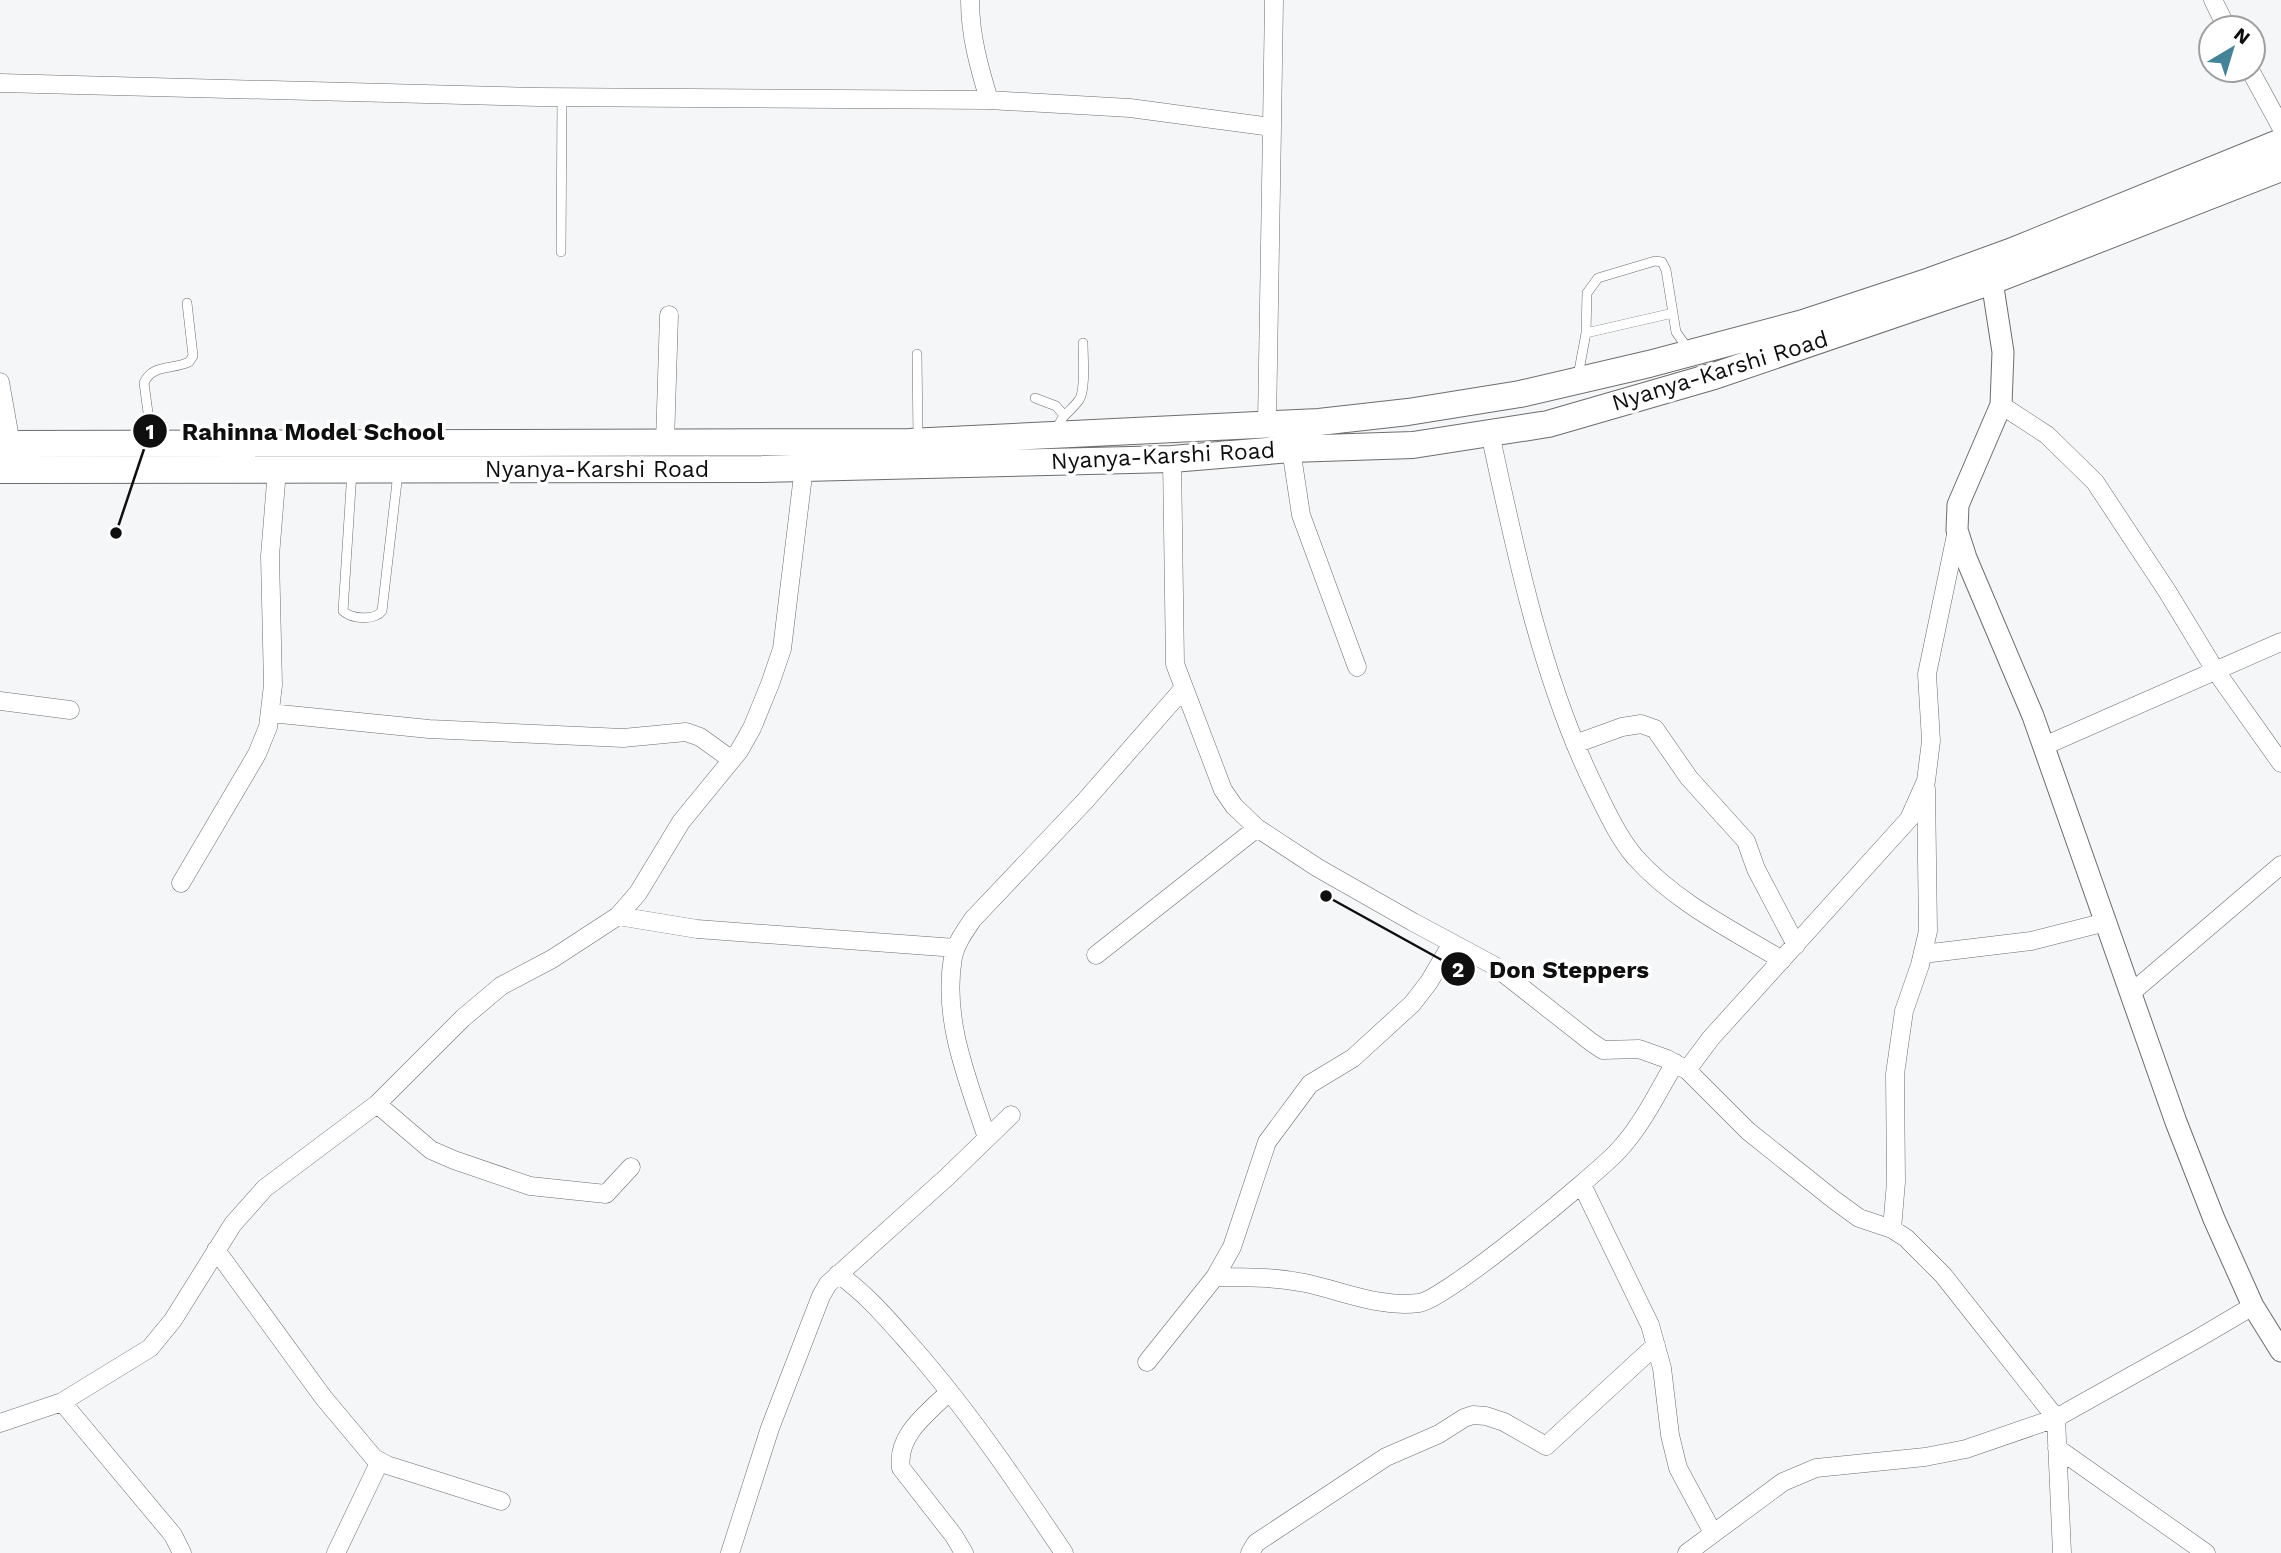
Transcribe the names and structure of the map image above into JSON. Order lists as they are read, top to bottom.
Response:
{
  "streets": {
    "main road": ["Nyanya-Karshi Road"]
  },
  "places": ["Rahinna Model School", "Don Steppers"],
  "north": "top right"
}
